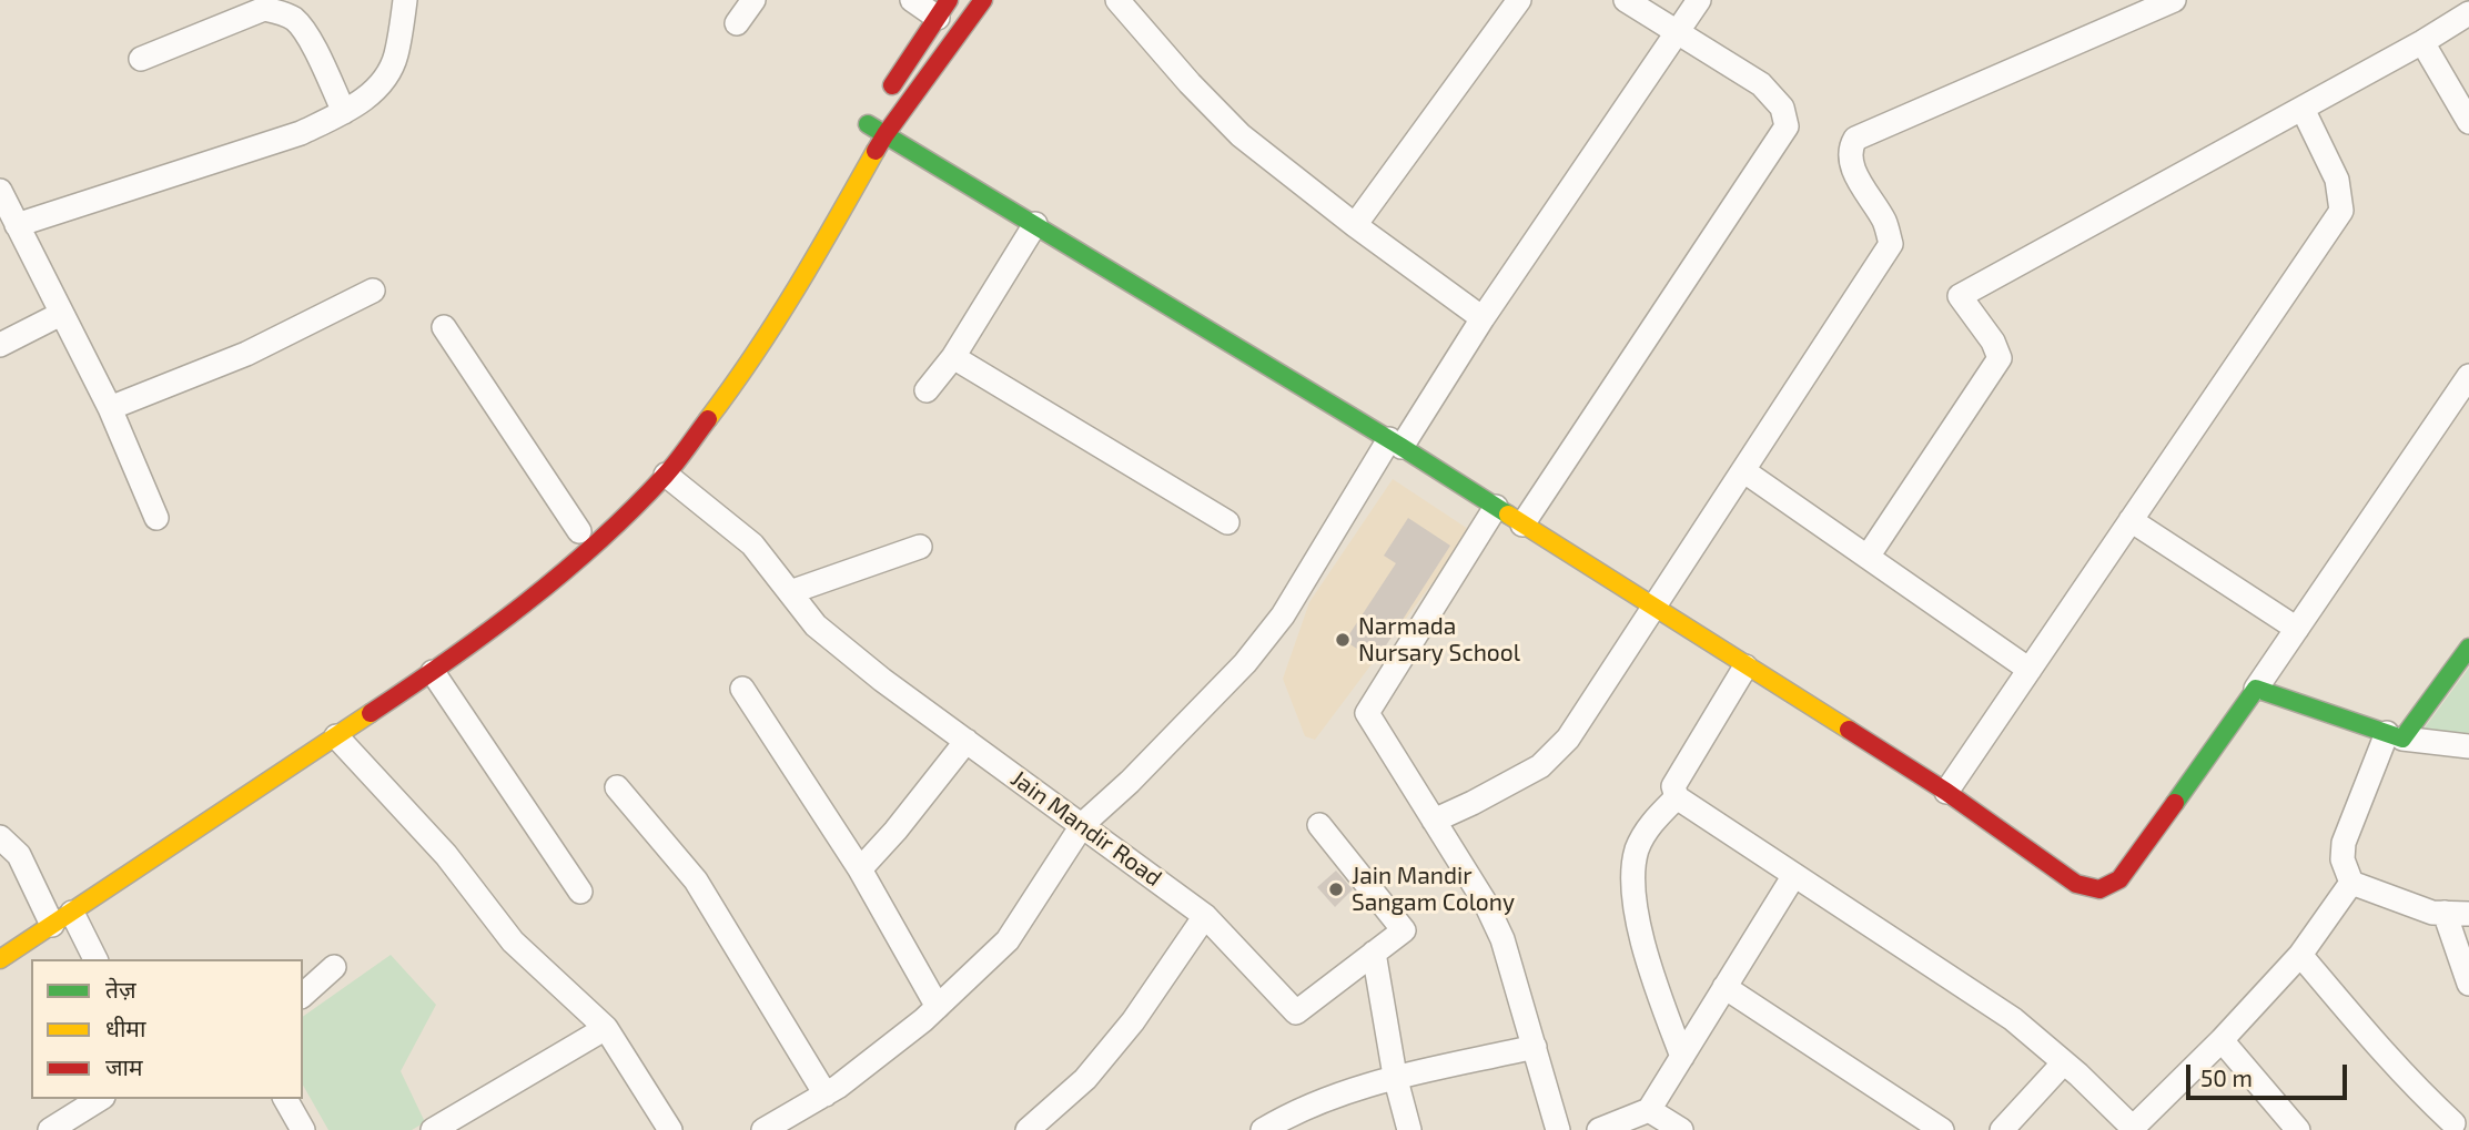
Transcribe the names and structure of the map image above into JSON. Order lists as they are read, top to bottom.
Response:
{
  "streets": {
    "street": ["Jain Mandir Road"]
  },
  "places": ["Narmada Nursary School", "Jain Mandir Sangam Colony"],
  "legend": ["तेज़", "धीमा", "जाम"],
  "scale_bar": "50 m"
}
